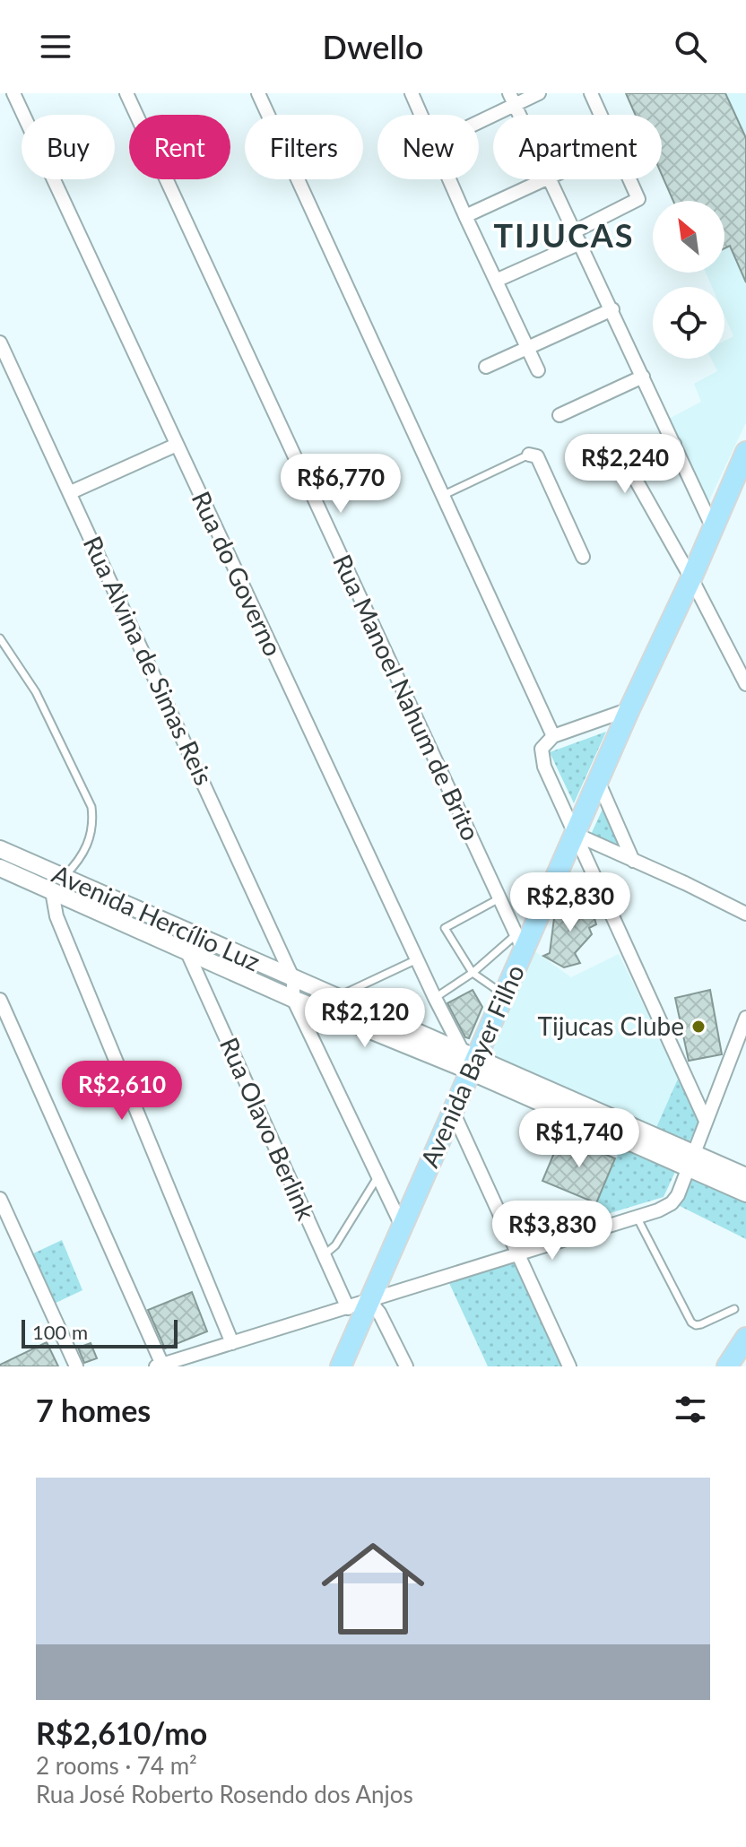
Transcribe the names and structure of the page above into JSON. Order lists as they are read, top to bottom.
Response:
{
  "streets": {
    "main road": ["Avenida Bayer Filho"],
    "street": [
      "Rua do Governo",
      "Rua Alvina de Simas Reis",
      "Rua Manoel Nahum de Brito",
      "Avenida Hercílio Luz",
      "Rua Olavo Berlink"
    ]
  },
  "crossings": [
    ["Rua do Governo", "Avenida Hercílio Luz"],
    ["Rua do Governo", "Avenida Bayer Filho"],
    ["Rua Alvina de Simas Reis", "Avenida Hercílio Luz"],
    ["Rua Manoel Nahum de Brito", "Avenida Bayer Filho"],
    ["Avenida Hercílio Luz", "Avenida Bayer Filho"],
    ["Avenida Hercílio Luz", "Rua Olavo Berlink"]
  ],
  "districts": ["TIJUCAS"],
  "places": ["Tijucas Clube"],
  "scale_bar": "100 m",
  "north": "top left",
  "page": {
    "header": "Dwello",
    "chip": [
      "Buy",
      "Rent",
      "Filters",
      "New",
      "Apartment"
    ],
    "price": [
      "R$2,240",
      "R$6,770",
      "R$2,830",
      "R$2,120",
      "R$2,610",
      "R$1,740",
      "R$3,830"
    ],
    "scale": "100 m",
    "heading": "7 homes",
    "list": [
      {
        "name": "R$2,610/mo",
        "note": "2 rooms · 74 m² · Rua José Roberto Rosendo dos Anjos"
      }
    ]
  }
}
